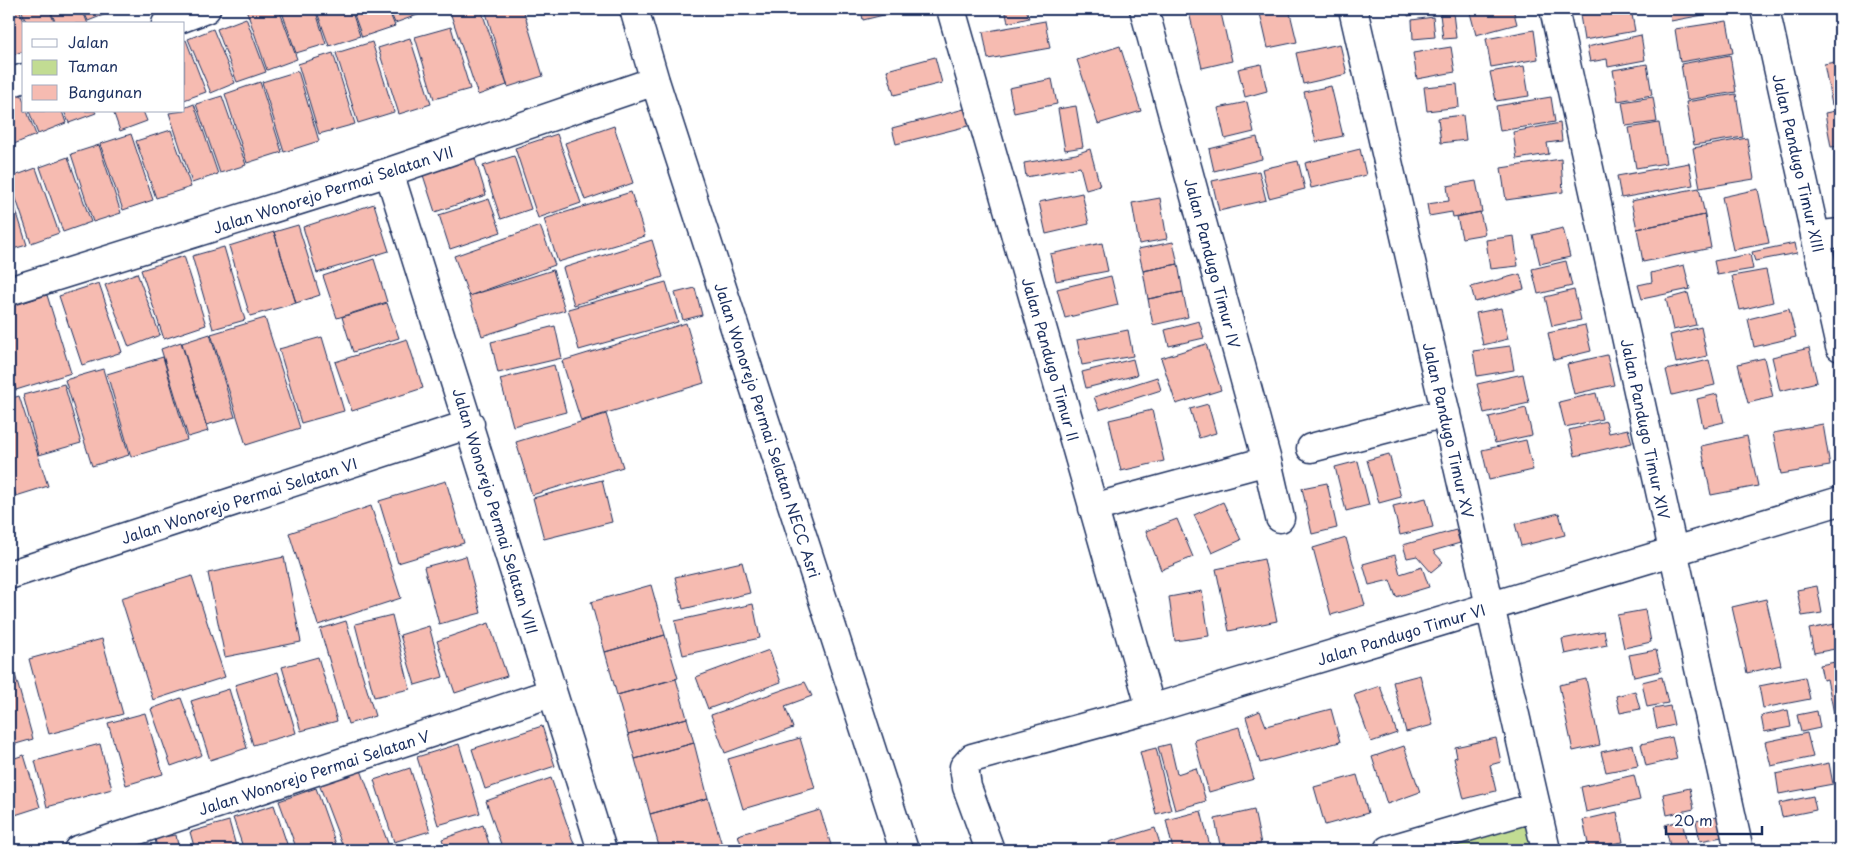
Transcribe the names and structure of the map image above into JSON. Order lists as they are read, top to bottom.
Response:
{
  "streets": {
    "street": [
      "Jalan Pandugo Timur XIII",
      "Jalan Wonorejo Permai Selatan VII",
      "Jalan Pandugo Timur IV",
      "Jalan Pandugo Timur II",
      "Jalan Pandugo Timur XIV",
      "Jalan Wonorejo Permai Selatan NECC Asri",
      "Jalan Pandugo Timur XV",
      "Jalan Wonorejo Permai Selatan VI",
      "Jalan Wonorejo Permai Selatan VIII",
      "Jalan Pandugo Timur VI",
      "Jalan Wonorejo Permai Selatan V"
    ]
  },
  "crossings": [
    ["Jalan Wonorejo Permai Selatan VII", "Jalan Wonorejo Permai Selatan NECC Asri"],
    ["Jalan Wonorejo Permai Selatan VII", "Jalan Wonorejo Permai Selatan VIII"],
    ["Jalan Pandugo Timur II", "Jalan Pandugo Timur VI"],
    ["Jalan Pandugo Timur XIV", "Jalan Pandugo Timur VI"],
    ["Jalan Pandugo Timur XV", "Jalan Pandugo Timur VI"],
    ["Jalan Wonorejo Permai Selatan VI", "Jalan Wonorejo Permai Selatan VIII"],
    ["Jalan Wonorejo Permai Selatan VIII", "Jalan Wonorejo Permai Selatan V"]
  ],
  "legend": ["Jalan", "Taman", "Bangunan"],
  "scale_bar": "20 m"
}
